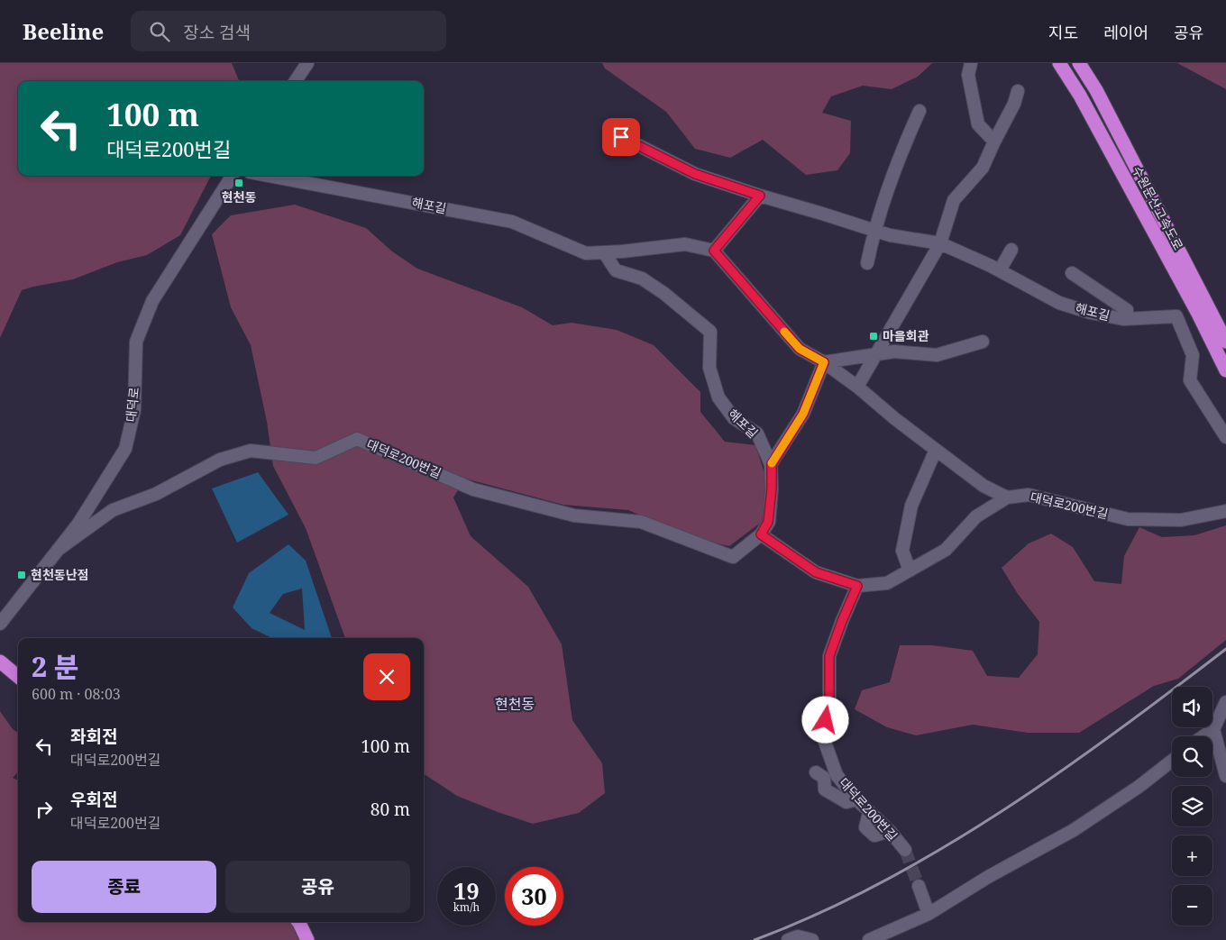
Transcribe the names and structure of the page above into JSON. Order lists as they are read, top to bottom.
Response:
{
  "streets": {
    "highway": ["수원문산고속도로"],
    "street": ["해포길", "대덕로", "대덕로200번길"]
  },
  "crossings": [
    ["해포길", "대덕로200번길"],
    ["대덕로", "대덕로200번길"]
  ],
  "districts": ["현천동"],
  "places": {
    "transit": ["현천동", "마을회관", "현천동난점"]
  },
  "page": {
    "header": "Beeline",
    "search": "장소 검색",
    "nav": ["지도", "레이어", "공유"],
    "turn": ["100 m", "대덕로200번길"],
    "heading": ["2 분", "600 m · 08:03"],
    "map_buttons": ["+", "−"],
    "list": [
      {
        "name": "좌회전",
        "note": "대덕로200번길",
        "value": "100 m"
      },
      {
        "name": "우회전",
        "note": "대덕로200번길",
        "value": "80 m"
      }
    ],
    "buttons": ["종료", "공유"],
    "speed": "19 km/h",
    "limit": "30"
  }
}
